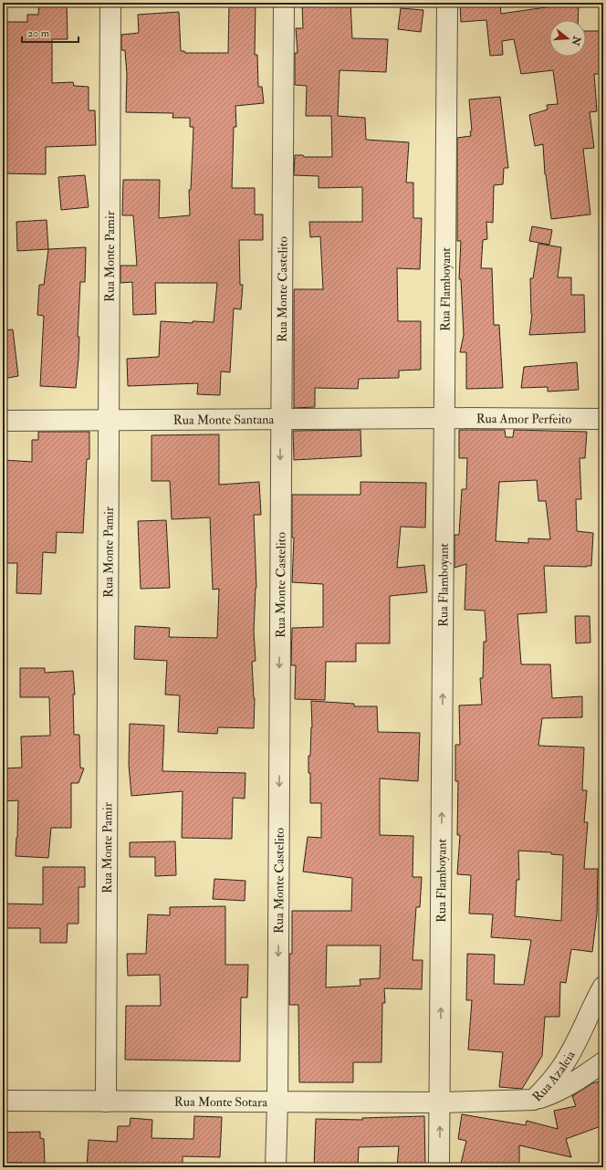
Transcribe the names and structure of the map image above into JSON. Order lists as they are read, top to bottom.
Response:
{
  "streets": {
    "street": [
      "Rua Monte Pamir",
      "Rua Monte Castelito",
      "Rua Flamboyant",
      "Rua Amor Perfeito",
      "Rua Monte Santana",
      "Rua Azaleia",
      "Rua Monte Sotara"
    ]
  },
  "crossings": [
    ["Rua Monte Pamir", "Rua Monte Santana"],
    ["Rua Monte Pamir", "Rua Monte Sotara"],
    ["Rua Monte Castelito", "Rua Monte Santana"],
    ["Rua Monte Castelito", "Rua Monte Sotara"],
    ["Rua Flamboyant", "Rua Amor Perfeito"],
    ["Rua Flamboyant", "Rua Monte Santana"],
    ["Rua Flamboyant", "Rua Azaleia"],
    ["Rua Flamboyant", "Rua Monte Sotara"],
    ["Rua Amor Perfeito", "Rua Monte Santana"],
    ["Rua Azaleia", "Rua Monte Sotara"]
  ],
  "one_way": ["Rua Monte Castelito", "Rua Flamboyant"],
  "scale_bar": "20 m",
  "north": "right"
}
